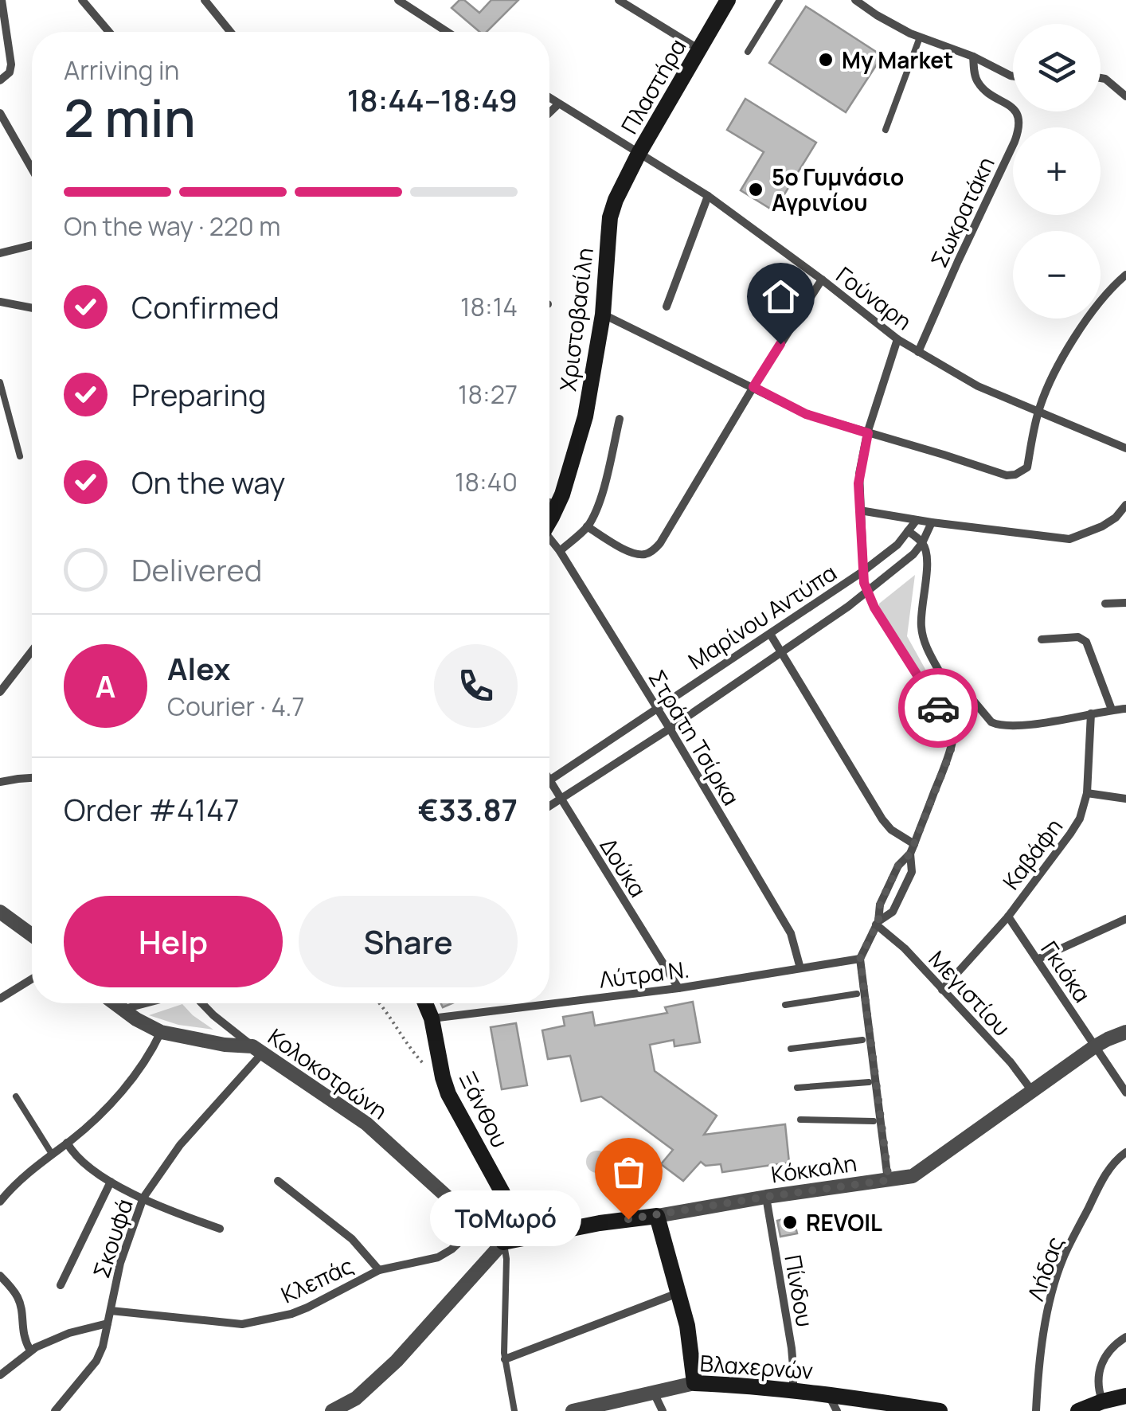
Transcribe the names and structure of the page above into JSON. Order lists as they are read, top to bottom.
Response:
{
  "streets": {
    "main road": [
      "Πλαστήρα",
      "Χριστοβασίλη",
      "Ξάνθου",
      "Κόκκαλη",
      "Βλαχερνών"
    ],
    "street": [
      "Σωκρατάκη",
      "Γούναρη",
      "Μαρίνου Αντύπα",
      "Στράτη Τσίρκα",
      "Καβάφη",
      "Δούκα",
      "Γκιόκα",
      "Λύτρα Ν.",
      "Μεγιστίου",
      "Κολοκοτρώνη",
      "Σκουφά",
      "Λήδας",
      "Κλεπάς",
      "Πίνδου"
    ]
  },
  "crossings": [
    ["Πλαστήρα", "Γούναρη"],
    ["Πλαστήρα", "Χριστοβασίλη"],
    ["Σωκρατάκη", "Γούναρη"],
    ["Γούναρη", "Χριστοβασίλη"],
    ["Μαρίνου Αντύπα", "Στράτη Τσίρκα"],
    ["Μαρίνου Αντύπα", "Δούκα"],
    ["Στράτη Τσίρκα", "Λύτρα Ν."],
    ["Καβάφη", "Γκιόκα"],
    ["Καβάφη", "Μεγιστίου"],
    ["Δούκα", "Λύτρα Ν."],
    ["Γκιόκα", "Κόκκαλη"],
    ["Λύτρα Ν.", "Ξάνθου"],
    ["Μεγιστίου", "Κόκκαλη"],
    ["Κολοκοτρώνη", "Ξάνθου"],
    ["Κολοκοτρώνη", "Κόκκαλη"],
    ["Κολοκοτρώνη", "Σκουφά"],
    ["Κολοκοτρώνη", "Κλεπάς"],
    ["Ξάνθου", "Κόκκαλη"],
    ["Κόκκαλη", "Πίνδου"],
    ["Σκουφά", "Κλεπάς"],
    ["Πίνδου", "Βλαχερνών"]
  ],
  "places": [
    "My Market",
    "5ο Γυμνάσιο Αγρινίου",
    "ΤοΜωρό",
    "REVOIL"
  ],
  "page": {
    "map_buttons": ["+", "−"],
    "heading": ["2 min", "Arriving in", "18:44–18:49"],
    "panel": [
      "Alex",
      "Courier · 4.7",
      "Order #4147",
      "€33.87"
    ],
    "bar": "On the way · 220 m",
    "list": [
      ["Confirmed", "18:14"],
      ["Preparing", "18:27"],
      ["On the way", "18:40"],
      "Delivered"
    ],
    "round": "A",
    "buttons": ["Help", "Share"],
    "bubble": "ΤοΜωρό"
  }
}
